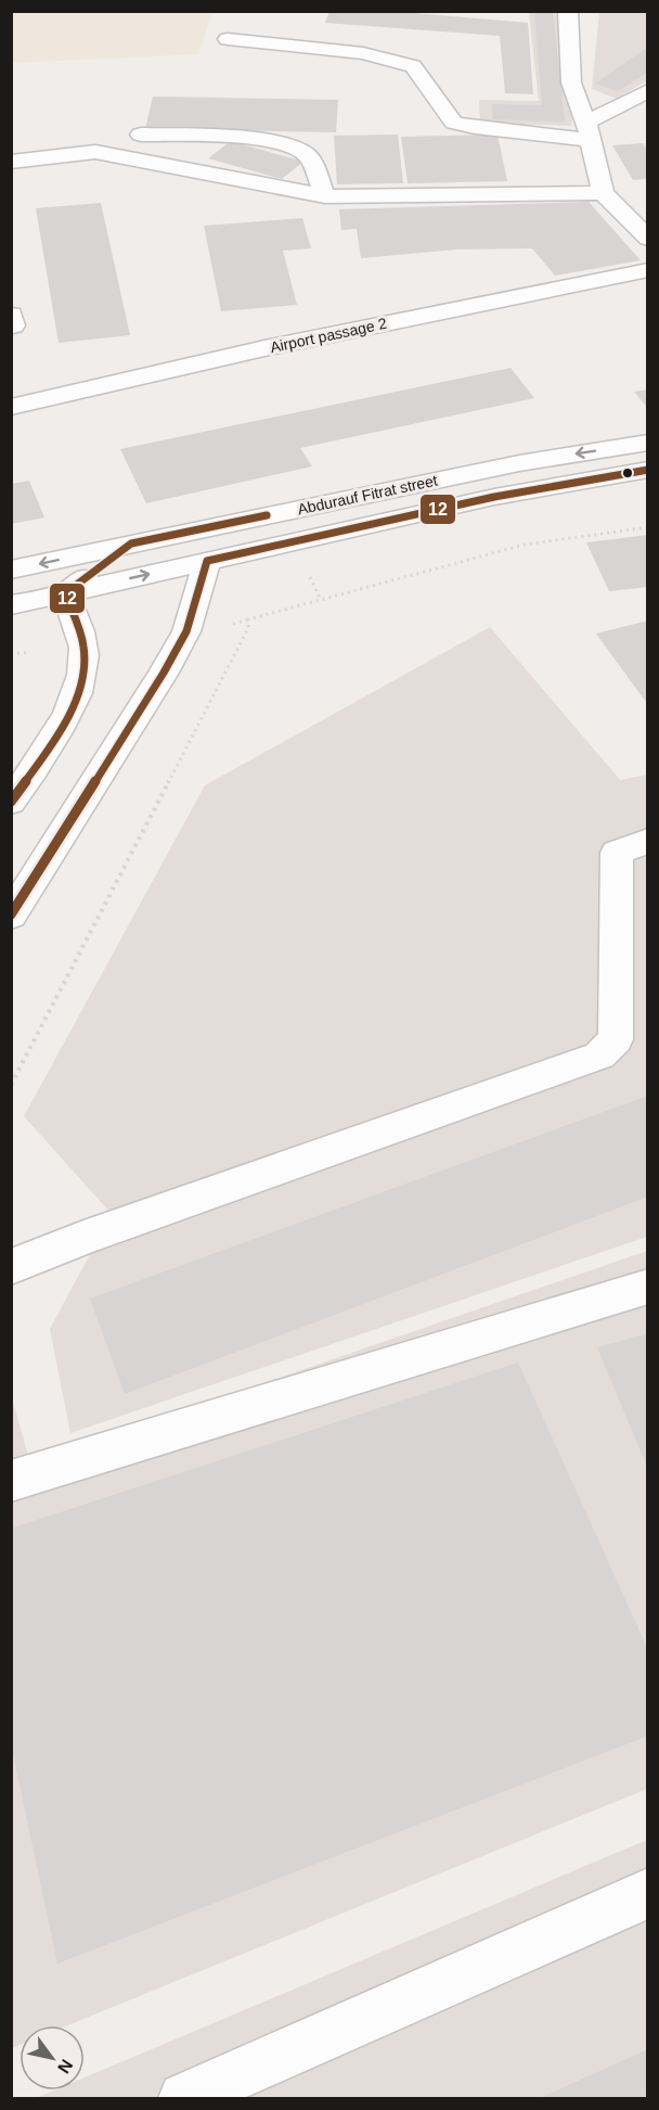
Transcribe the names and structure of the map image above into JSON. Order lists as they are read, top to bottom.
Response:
{
  "streets": {
    "main road": ["Аirport passage 2", "Abdurauf Fitrat street"]
  },
  "lines": ["transit line 12"],
  "north": "bottom right"
}
